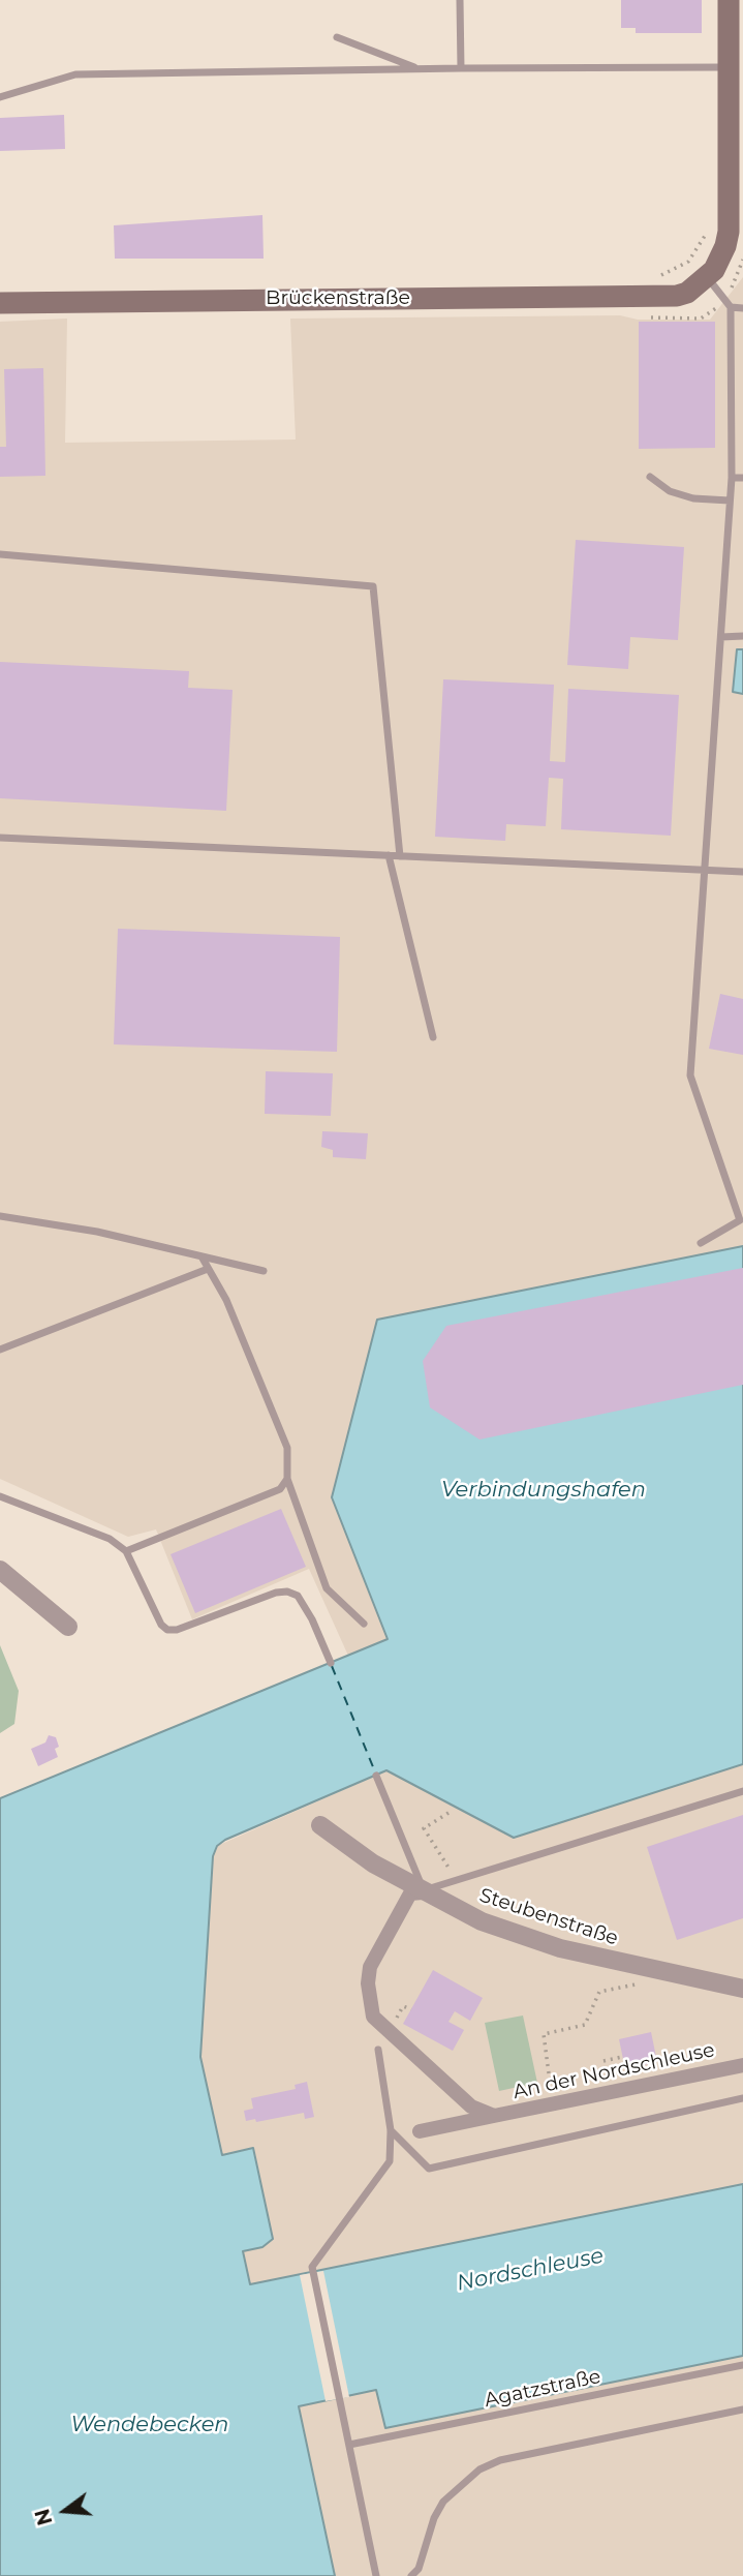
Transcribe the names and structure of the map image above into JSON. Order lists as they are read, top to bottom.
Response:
{
  "streets": {
    "main road": ["Brückenstraße"],
    "street": ["Steubenstraße", "An der Nordschleuse"],
    "lane": ["Agatzstraße"]
  },
  "crossings": [
    ["Steubenstraße", "An der Nordschleuse"]
  ],
  "water": ["Verbindungshafen", "Nordschleuse", "Wendebecken"],
  "north": "left"
}
